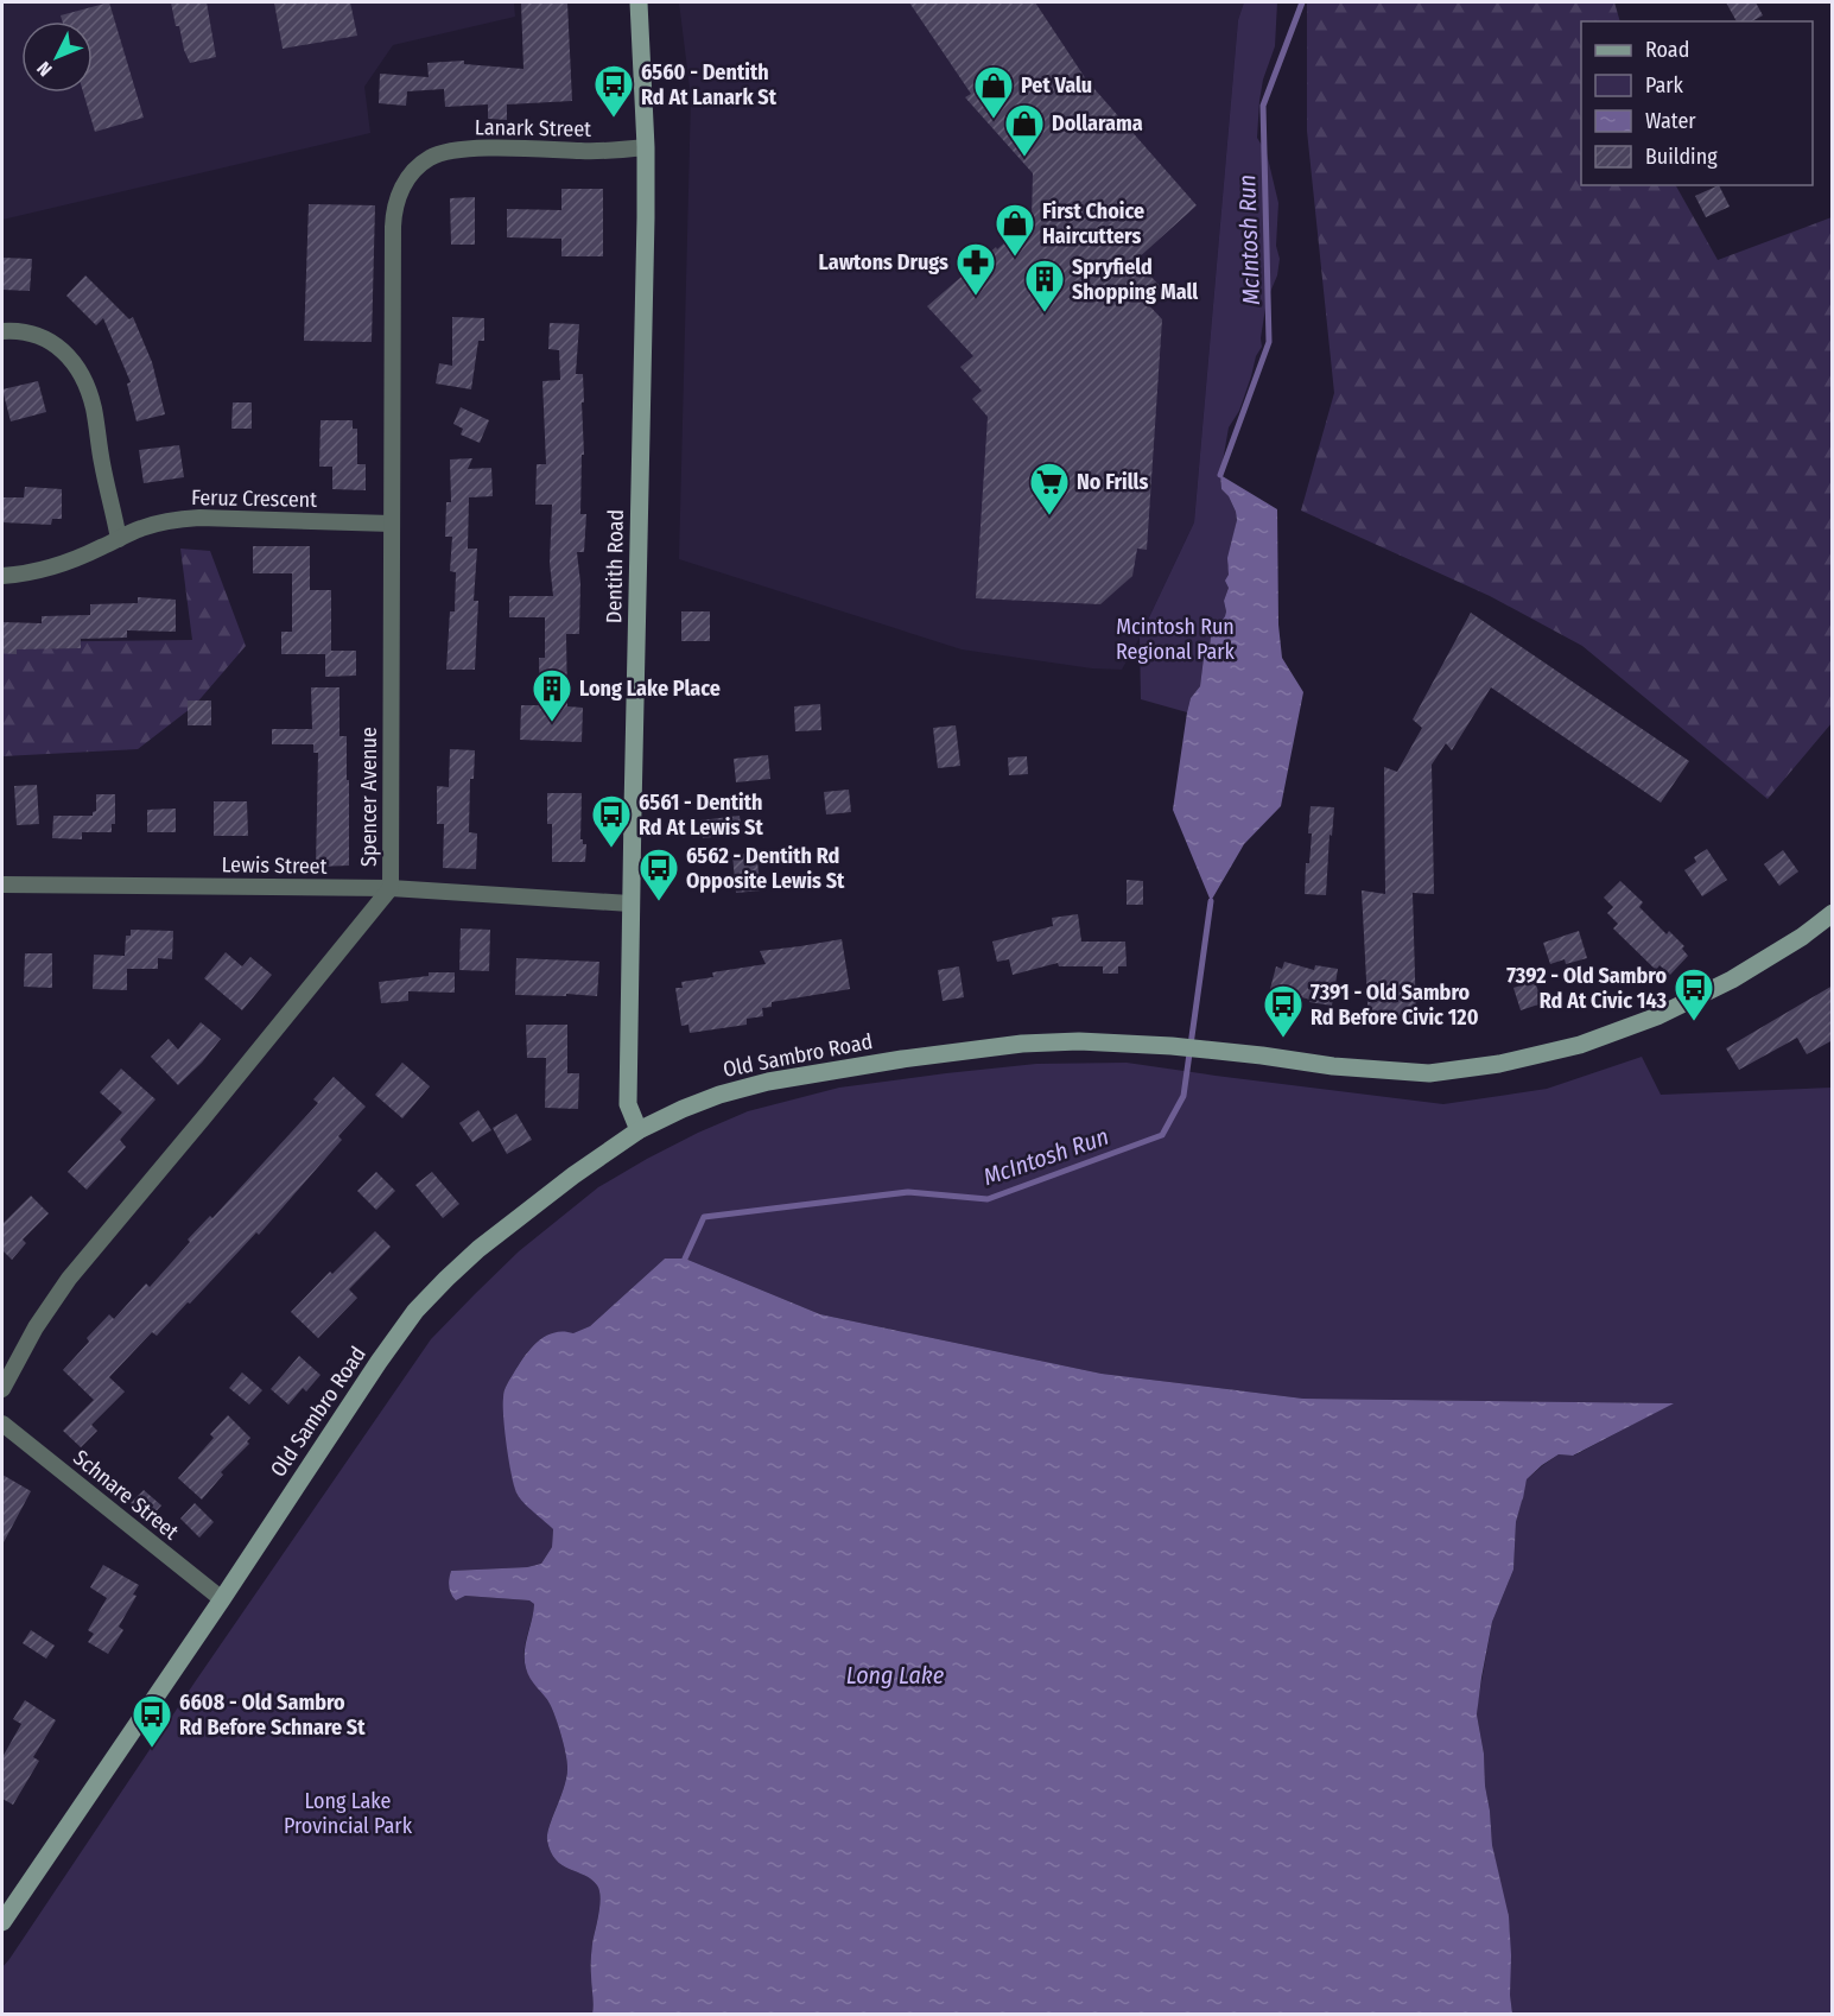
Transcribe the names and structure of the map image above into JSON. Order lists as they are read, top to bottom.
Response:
{
  "streets": {
    "main road": ["Dentith Road", "Old Sambro Road"],
    "street": [
      "Lanark Street",
      "Feruz Crescent",
      "Spencer Avenue",
      "Lewis Street",
      "Schnare Street"
    ]
  },
  "crossings": [
    ["Lanark Street", "Dentith Road"],
    ["Lanark Street", "Spencer Avenue"],
    ["Feruz Crescent", "Spencer Avenue"],
    ["Dentith Road", "Lewis Street"],
    ["Dentith Road", "Old Sambro Road"],
    ["Spencer Avenue", "Lewis Street"],
    ["Old Sambro Road", "Schnare Street"]
  ],
  "water": ["McIntosh Run", "Long Lake"],
  "parks": ["Mcintosh Run Regional Park", "Long Lake Provincial Park"],
  "places": {
    "bus stop": [
      "6560 - Dentith Rd At Lanark St",
      "6561 - Dentith Rd At Lewis St",
      "6562 - Dentith Rd Opposite Lewis St",
      "7392 - Old Sambro Rd At Civic 143",
      "7391 - Old Sambro Rd Before Civic 120",
      "6608 - Old Sambro Rd Before Schnare St"
    ],
    "shop": ["Pet Valu", "Dollarama", "First Choice Haircutters"],
    "pharmacy": ["Lawtons Drugs"],
    "building": ["Spryfield Shopping Mall", "Long Lake Place"],
    "supermarket": ["No Frills"]
  },
  "legend": [
    "Road",
    "Park",
    "Water",
    "Building"
  ],
  "north": "bottom left"
}
